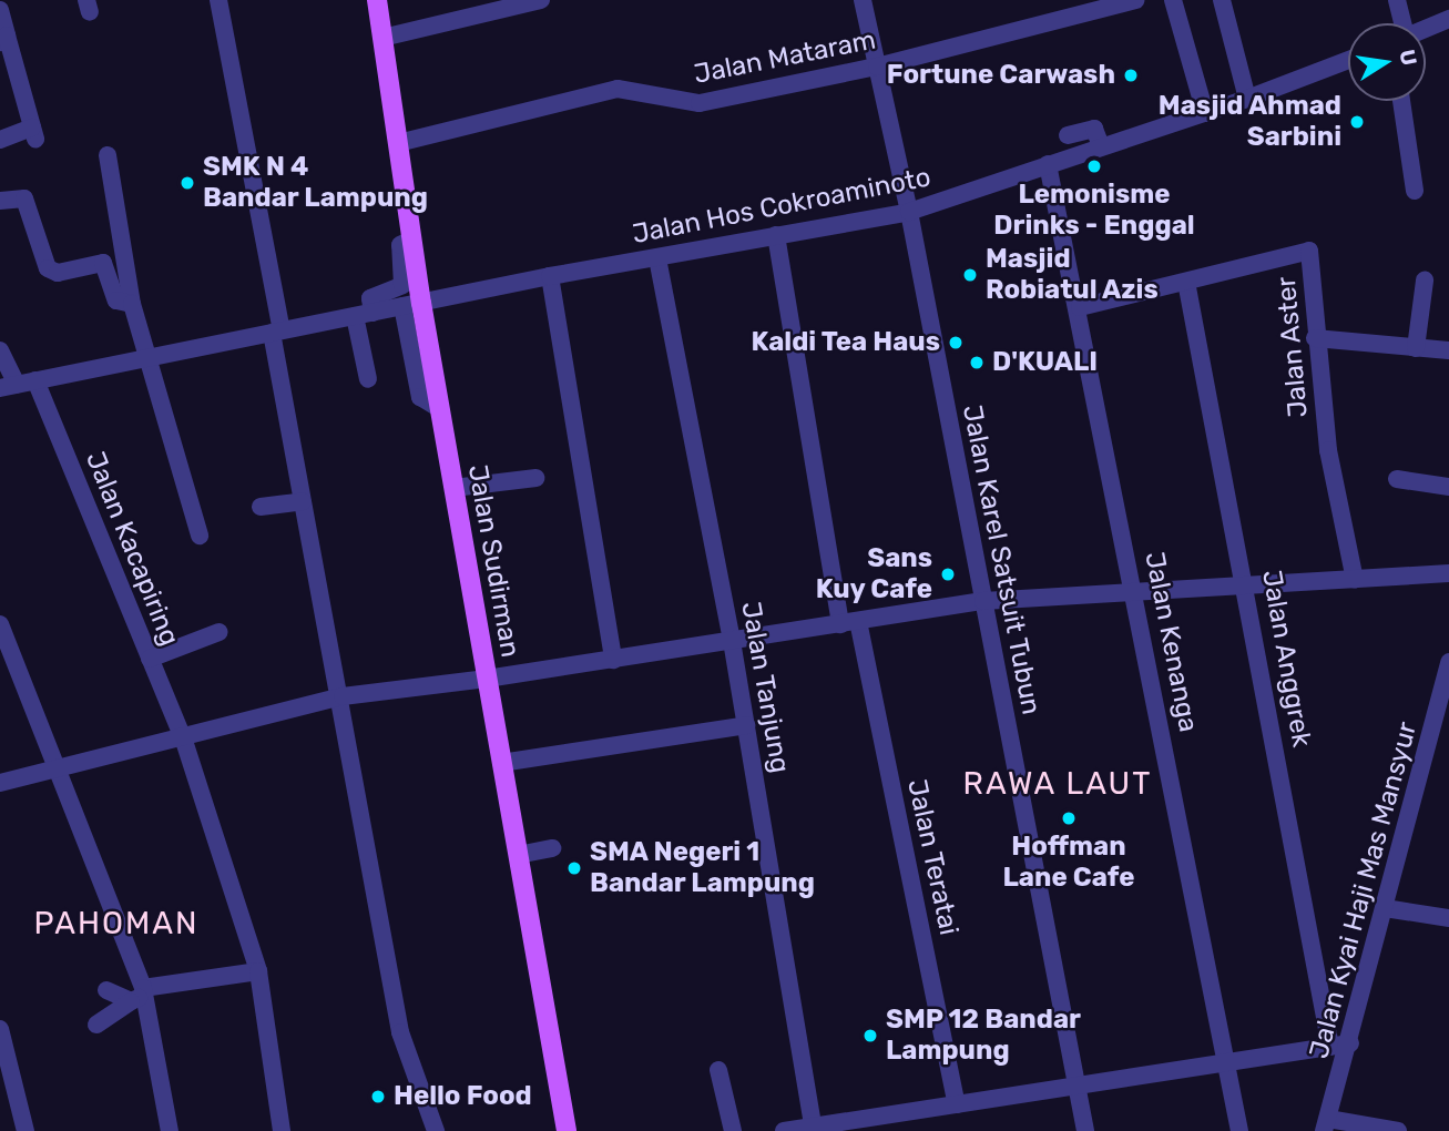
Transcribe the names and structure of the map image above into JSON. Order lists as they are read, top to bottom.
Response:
{
  "streets": {
    "main road": ["Jalan Sudirman"],
    "street": [
      "Jalan Mataram",
      "Jalan Hos Cokroaminoto",
      "Jalan Aster",
      "Jalan Kacapiring",
      "Jalan Karel Satsuit Tubun",
      "Jalan Kenanga",
      "Jalan Anggrek",
      "Jalan Tanjung",
      "Jalan Teratai",
      "Jalan Kyai Haji Mas Mansyur"
    ]
  },
  "crossings": [
    ["Jalan Mataram", "Jalan Karel Satsuit Tubun"],
    ["Jalan Mataram", "Jalan Sudirman"],
    ["Jalan Hos Cokroaminoto", "Jalan Kacapiring"],
    ["Jalan Hos Cokroaminoto", "Jalan Karel Satsuit Tubun"],
    ["Jalan Hos Cokroaminoto", "Jalan Sudirman"],
    ["Jalan Hos Cokroaminoto", "Jalan Kenanga"],
    ["Jalan Hos Cokroaminoto", "Jalan Tanjung"],
    ["Jalan Hos Cokroaminoto", "Jalan Teratai"],
    ["Jalan Aster", "Jalan Kenanga"],
    ["Jalan Aster", "Jalan Anggrek"]
  ],
  "districts": ["RAWA LAUT", "PAHOMAN"],
  "places": [
    "Fortune Carwash",
    "Masjid Ahmad Sarbini",
    "Lemonisme Drinks - Enggal",
    "SMK N 4 Bandar Lampung",
    "Masjid Robiatul Azis",
    "Kaldi Tea Haus",
    "D'KUALI",
    "Sans Kuy Cafe",
    "Hoffman Lane Cafe",
    "SMA Negeri 1 Bandar Lampung",
    "SMP 12 Bandar Lampung",
    "Hello Food"
  ],
  "north": "right"
}
